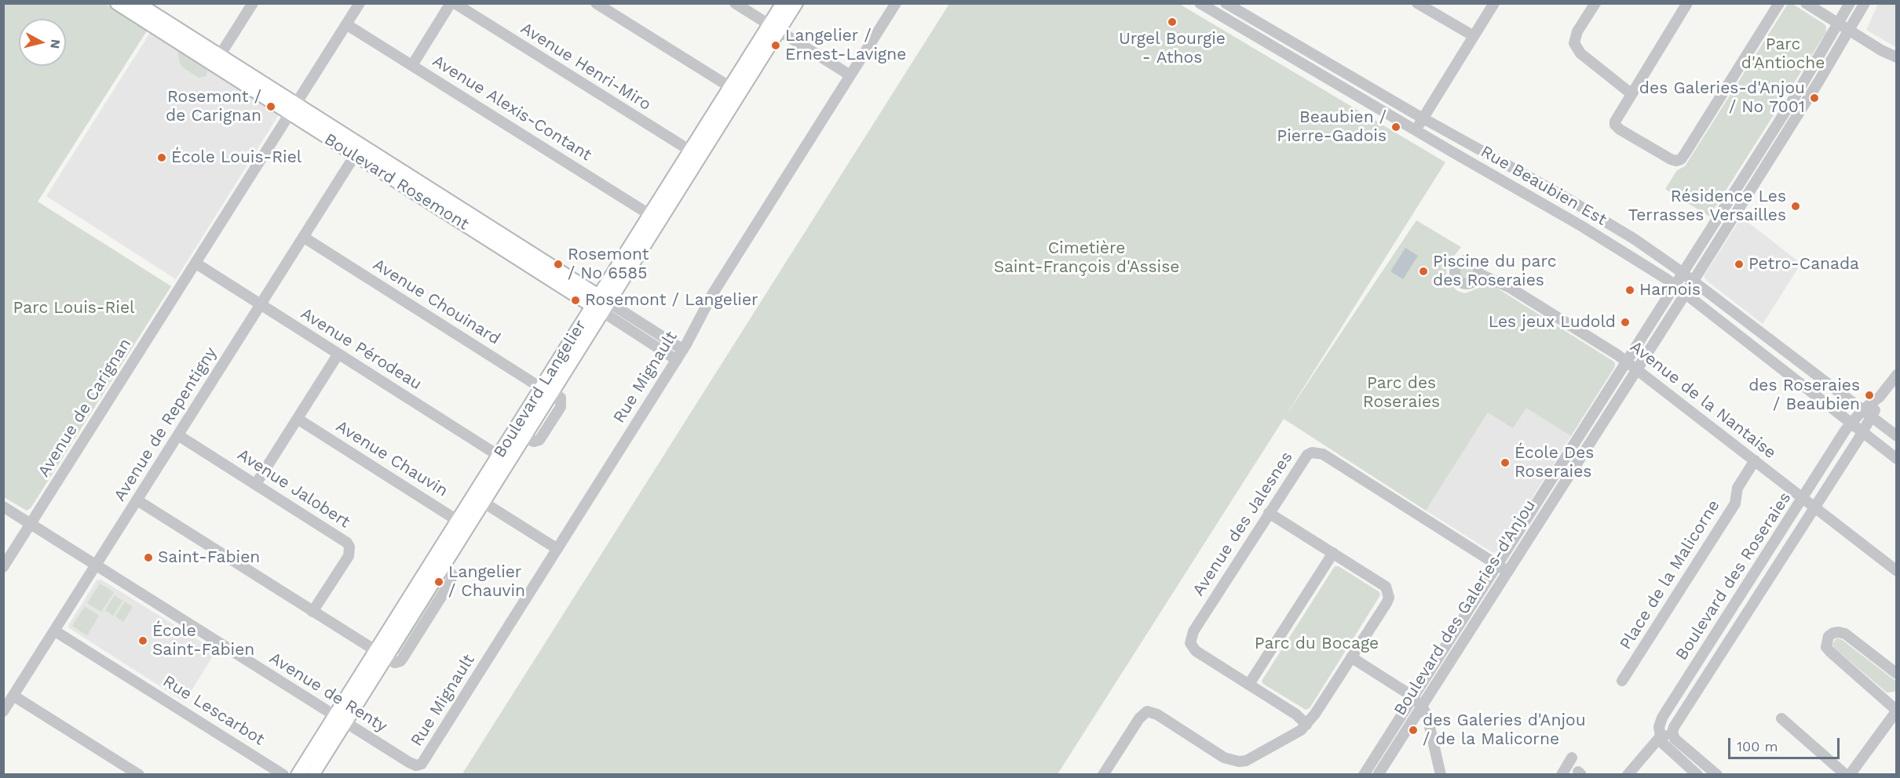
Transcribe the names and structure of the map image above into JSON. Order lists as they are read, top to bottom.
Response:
{
  "streets": {
    "main road": ["Boulevard Rosemont", "Boulevard Langelier"],
    "street": [
      "Avenue Henri-Miro",
      "Avenue Alexis-Contant",
      "Rue Beaubien Est",
      "Avenue Chouinard",
      "Avenue Pérodeau",
      "Rue Mignault",
      "Avenue de la Nantaise",
      "Avenue de Carignan",
      "Avenue de Repentigny",
      "Avenue Chauvin",
      "Avenue Jalobert",
      "Avenue des Jalesnes",
      "Place de la Malicorne",
      "Boulevard des Roseraies",
      "Boulevard des Galeries-d'Anjou",
      "Avenue de Renty",
      "Rue Lescarbot"
    ]
  },
  "crossings": [
    ["Avenue Henri-Miro", "Boulevard Langelier"],
    ["Avenue Alexis-Contant", "Boulevard Langelier"],
    ["Avenue Alexis-Contant", "Avenue de Carignan"],
    ["Boulevard Rosemont", "Rue Mignault"],
    ["Boulevard Rosemont", "Boulevard Langelier"],
    ["Boulevard Rosemont", "Avenue de Carignan"],
    ["Boulevard Rosemont", "Avenue de Repentigny"],
    ["Rue Beaubien Est", "Boulevard des Roseraies"],
    ["Rue Beaubien Est", "Boulevard des Galeries-d'Anjou"],
    ["Avenue Chouinard", "Boulevard Langelier"],
    ["Avenue Chouinard", "Avenue de Repentigny"],
    ["Avenue Pérodeau", "Boulevard Langelier"],
    ["Avenue Pérodeau", "Avenue de Carignan"],
    ["Avenue Pérodeau", "Avenue de Repentigny"],
    ["Rue Mignault", "Avenue de Renty"],
    ["Boulevard Langelier", "Avenue Chauvin"],
    ["Boulevard Langelier", "Avenue de Renty"],
    ["Avenue de la Nantaise", "Place de la Malicorne"],
    ["Avenue de la Nantaise", "Boulevard des Roseraies"],
    ["Avenue de la Nantaise", "Boulevard des Galeries-d'Anjou"],
    ["Avenue de Carignan", "Avenue de Renty"],
    ["Avenue de Repentigny", "Avenue Jalobert"],
    ["Avenue de Repentigny", "Avenue de Renty"],
    ["Avenue de Repentigny", "Rue Lescarbot"],
    ["Avenue des Jalesnes", "Boulevard des Galeries-d'Anjou"]
  ],
  "parks": [
    "Parc d'Antioche",
    "Cimetière Saint-François d'Assise",
    "Parc Louis-Riel",
    "Parc des Roseraies",
    "Parc du Bocage"
  ],
  "places": [
    "Urgel Bourgie - Athos",
    "Langelier / Ernest-Lavigne",
    "des Galeries-d'Anjou / No 7001",
    "Rosemont / de Carignan",
    "Beaubien / Pierre-Gadois",
    "École Louis-Riel",
    "Résidence Les Terrasses Versailles",
    "Rosemont / No 6585",
    "Petro-Canada",
    "Piscine du parc des Roseraies",
    "Harnois",
    "Rosemont / Langelier",
    "Les jeux Ludold",
    "des Roseraies / Beaubien",
    "École Des Roseraies",
    "Saint-Fabien",
    "Langelier / Chauvin",
    "École Saint-Fabien",
    "des Galeries d'Anjou / de la Malicorne"
  ],
  "scale_bar": "100 m",
  "north": "right"
}
